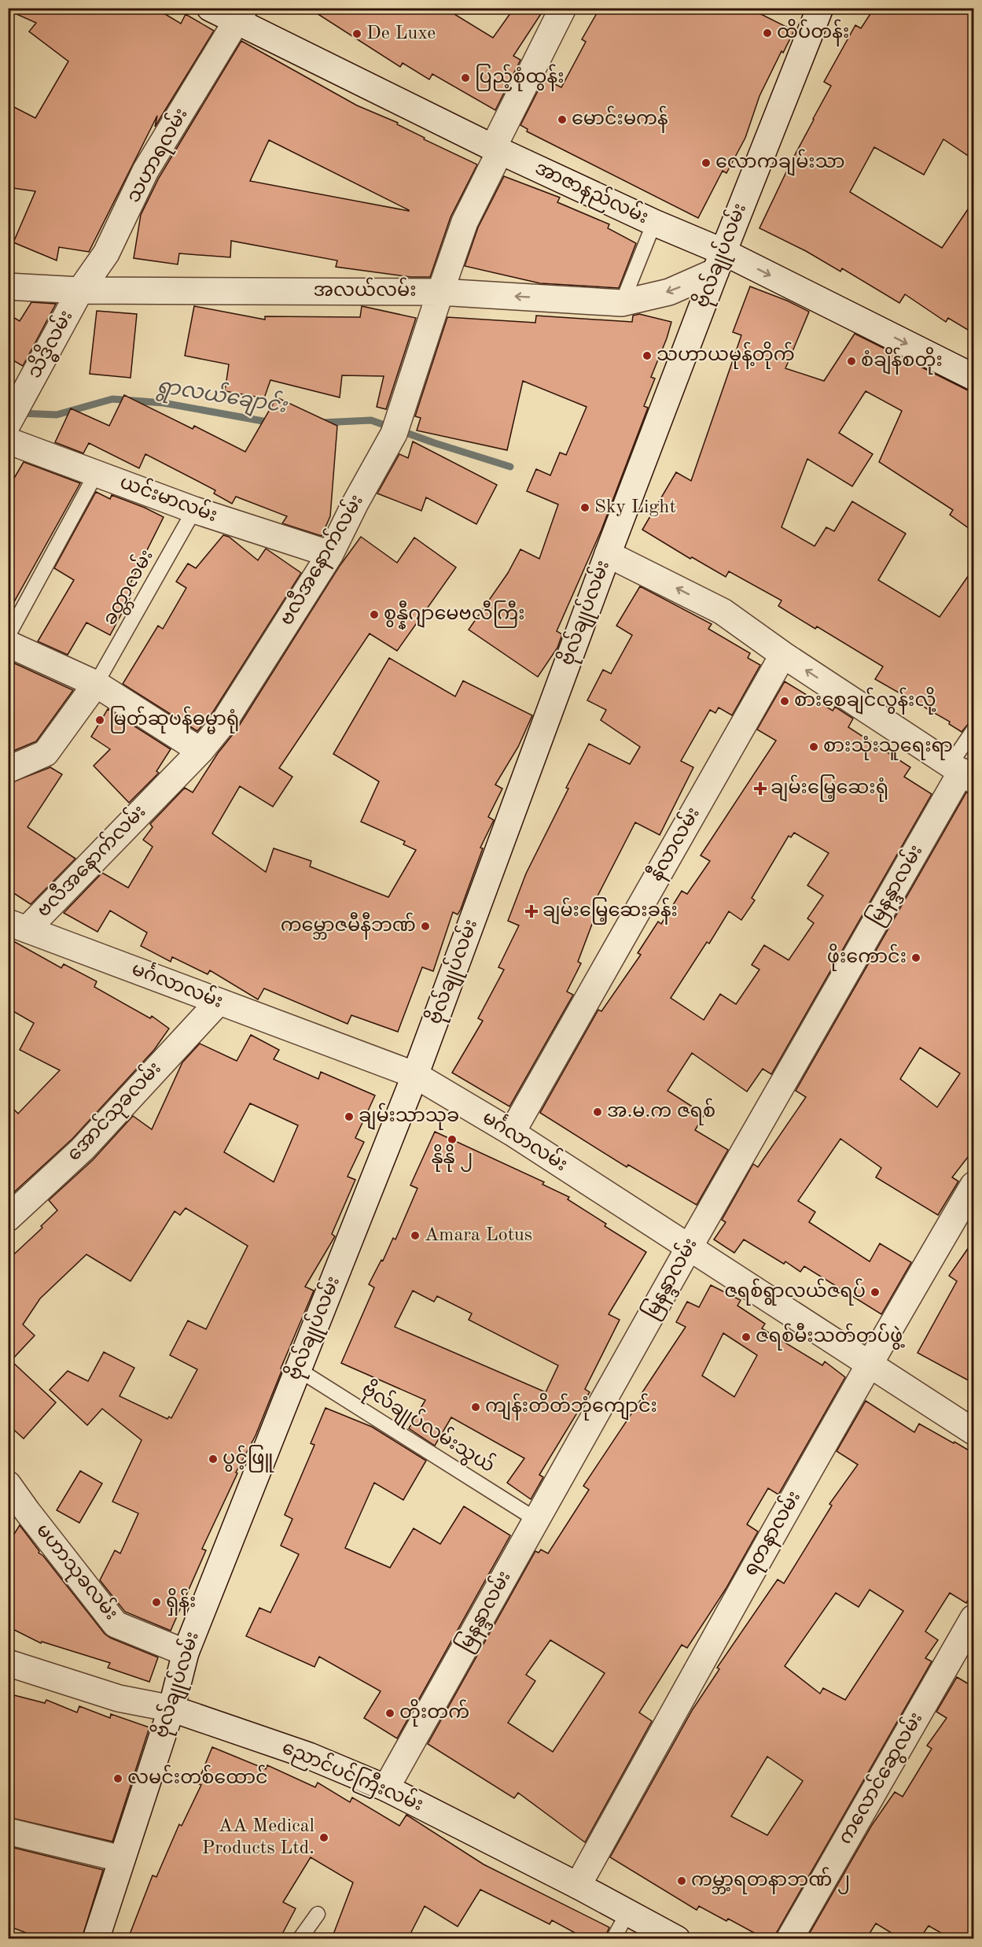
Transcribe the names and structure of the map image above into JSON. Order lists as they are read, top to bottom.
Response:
{
  "streets": {
    "street": [
      "သဟာရလမ်း",
      "အာဇာနည်လမ်း",
      "ဗိုလ်ချုပ်လမ်း",
      "အလယ်လမ်း",
      "သိဒ္ဓိလမ်း",
      "ယင်းမာလမ်း",
      "ဗလီအနောက်လမ်း",
      "နီလာလမ်း",
      "မြနန္ဒာလမ်း",
      "မင်္ဂလာလမ်း",
      "အောင်သုခလမ်း",
      "ရတနာလမ်း",
      "မဟာသုခလမ်း",
      "ညောင်ပင်ကြီးလမ်း",
      "ကလောင်ဆွေလမ်း"
    ],
    "lane": ["ခတ္တာလမ်း", "ဗိုလ်ချုပ်လမ်းသွယ်"]
  },
  "crossings": [
    ["သဟာရလမ်း", "အာဇာနည်လမ်း"],
    ["သဟာရလမ်း", "အလယ်လမ်း"],
    ["သဟာရလမ်း", "သိဒ္ဓိလမ်း"],
    ["အာဇာနည်လမ်း", "ဗိုလ်ချုပ်လမ်း"],
    ["အာဇာနည်လမ်း", "အလယ်လမ်း"],
    ["အာဇာနည်လမ်း", "ဗလီအနောက်လမ်း"],
    ["ဗိုလ်ချုပ်လမ်း", "အလယ်လမ်း"],
    ["ဗိုလ်ချုပ်လမ်း", "မင်္ဂလာလမ်း"],
    ["ဗိုလ်ချုပ်လမ်း", "ဗိုလ်ချုပ်လမ်းသွယ်"],
    ["ဗိုလ်ချုပ်လမ်း", "မဟာသုခလမ်း"],
    ["ဗိုလ်ချုပ်လမ်း", "ညောင်ပင်ကြီးလမ်း"],
    ["အလယ်လမ်း", "သိဒ္ဓိလမ်း"],
    ["အလယ်လမ်း", "ဗလီအနောက်လမ်း"],
    ["ယင်းမာလမ်း", "ဗလီအနောက်လမ်း"],
    ["ယင်းမာလမ်း", "ခတ္တာလမ်း"],
    ["ဗလီအနောက်လမ်း", "မင်္ဂလာလမ်း"],
    ["နီလာလမ်း", "မင်္ဂလာလမ်း"],
    ["မြနန္ဒာလမ်း", "မင်္ဂလာလမ်း"],
    ["မြနန္ဒာလမ်း", "ဗိုလ်ချုပ်လမ်းသွယ်"],
    ["မြနန္ဒာလမ်း", "ညောင်ပင်ကြီးလမ်း"],
    ["မင်္ဂလာလမ်း", "အောင်သုခလမ်း"],
    ["မင်္ဂလာလမ်း", "ရတနာလမ်း"],
    ["ရတနာလမ်း", "ညောင်ပင်ကြီးလမ်း"]
  ],
  "one_way": ["အလယ်လမ်း"],
  "water": ["ရွာလယ်ချောင်း"],
  "places": {
    "other": [
      "ထိပ်တန်း",
      "De Luxe",
      "ပြည့်စုံထွန်း",
      "မောင်းမကန်",
      "လောကချမ်းသာ",
      "သဟာယမုန့်တိုက်",
      "စံချိန်စတိုး",
      "Sky Light",
      "စွန္နီဂျာမေဗလီကြီး",
      "စားစေချင်လွန်းလို့",
      "မြတ်ဆုပန်ဓမ္မာရုံ",
      "စားသုံးသူရေးရာ",
      "ကမ္ဘောဇမီနီဘဏ်",
      "ဖိုးကောင်း",
      "အ.မ.က ဇရစ်",
      "ချမ်းသာသုခ",
      "နိုနို ၂",
      "Amara Lotus",
      "ဇရစ်ရွာလယ်ဇရပ်",
      "ဇရစ်မီးသတ်တပ်ဖွဲ့",
      "ကျန်းတိတ်ဘုံကျောင်း",
      "ပွင့်ဖြူ",
      "ရှိန်း",
      "တိုးတက်",
      "လမင်းတစ်ထောင်",
      "AA Medical Products Ltd.",
      "ကမ္ဘာ့ရတနာဘဏ် ၂"
    ],
    "health": ["ချမ်းမြေ့ဆေးရုံ", "ချမ်းမြေ့ဆေးခန်း"]
  }
}
